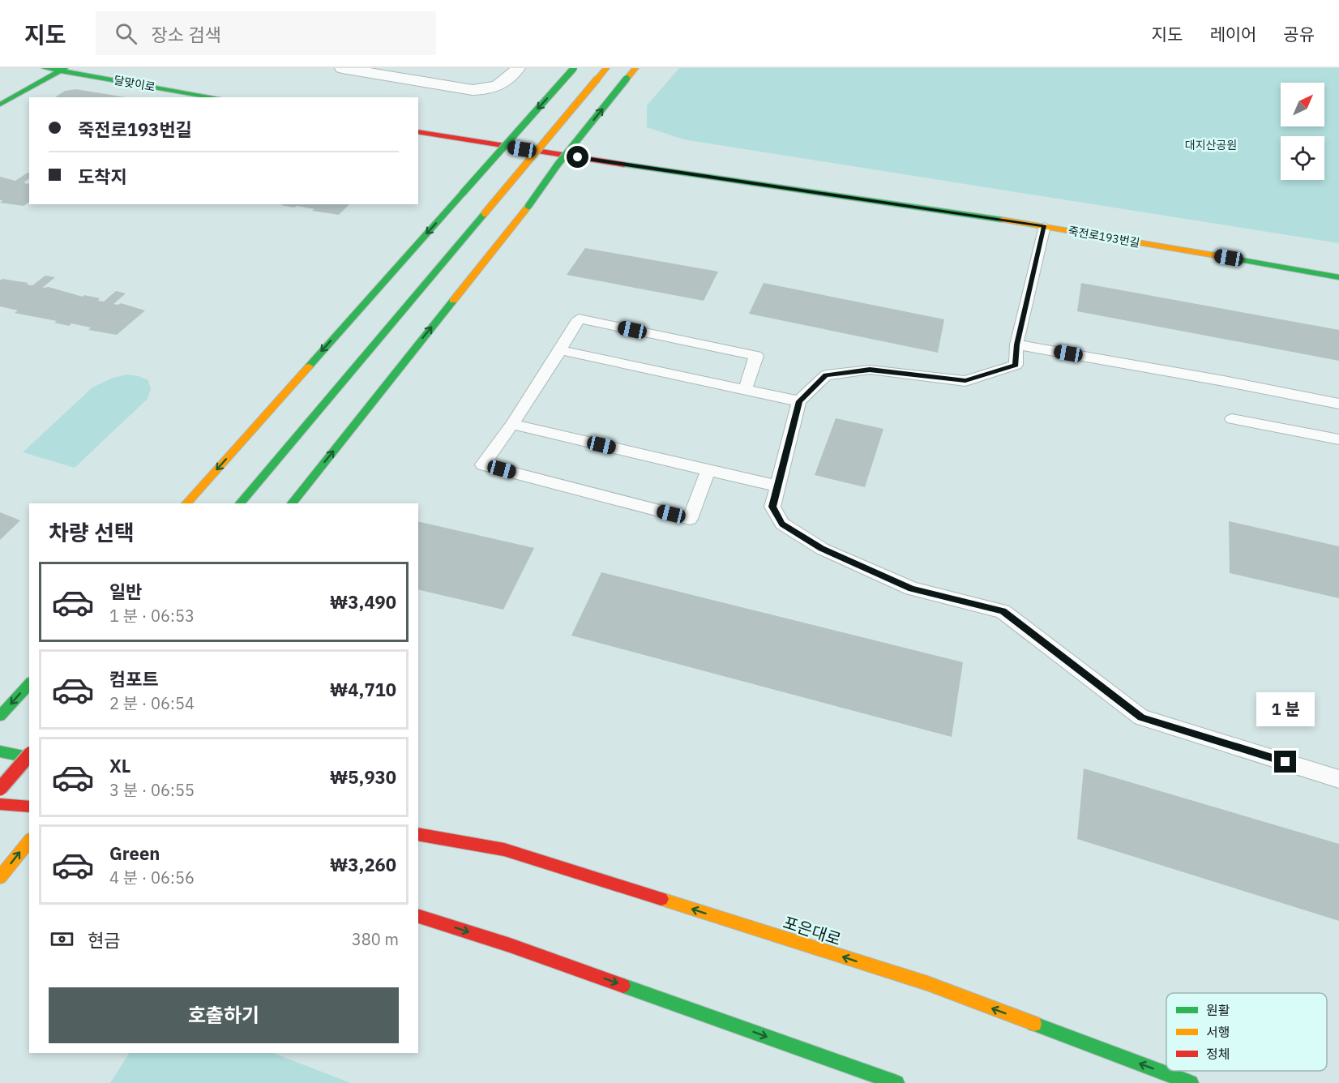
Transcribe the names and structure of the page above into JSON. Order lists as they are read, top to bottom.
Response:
{
  "streets": {
    "main road": ["달맞이로", "죽전로193번길", "포은대로"]
  },
  "parks": ["대지산공원"],
  "legend": ["원활", "서행", "정체"],
  "north": "top right",
  "page": {
    "header": "지도",
    "search": "장소 검색",
    "nav": ["지도", "레이어", "공유"],
    "banner": ["죽전로193번길", "도착지"],
    "heading": "차량 선택",
    "list": [
      {
        "name": "일반",
        "note": "1 분 · 06:53",
        "value": "₩3,490"
      },
      {
        "name": "컴포트",
        "note": "2 분 · 06:54",
        "value": "₩4,710"
      },
      {
        "name": "XL",
        "note": "3 분 · 06:55",
        "value": "₩5,930"
      },
      {
        "name": "Green",
        "note": "4 분 · 06:56",
        "value": "₩3,260"
      }
    ],
    "bubble": "1 분",
    "pay": ["현금", "380 m"],
    "buttons": "호출하기"
  }
}
